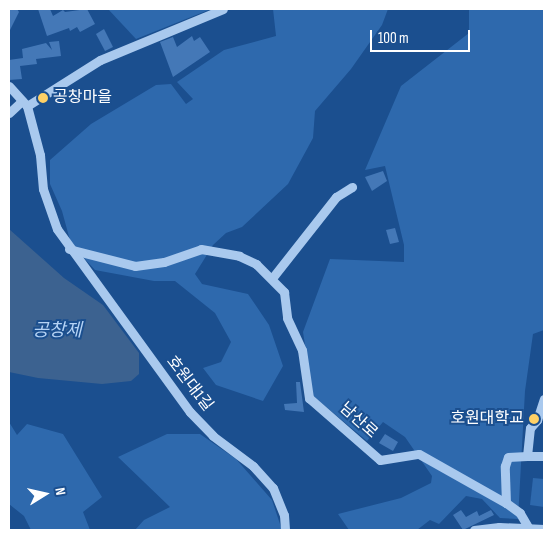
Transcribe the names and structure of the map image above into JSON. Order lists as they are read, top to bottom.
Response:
{
  "streets": {
    "street": ["호원대1길", "남산로"]
  },
  "water": ["공창제"],
  "places": ["공창마을", "호원대학교"],
  "scale_bar": "100 m",
  "north": "right"
}
